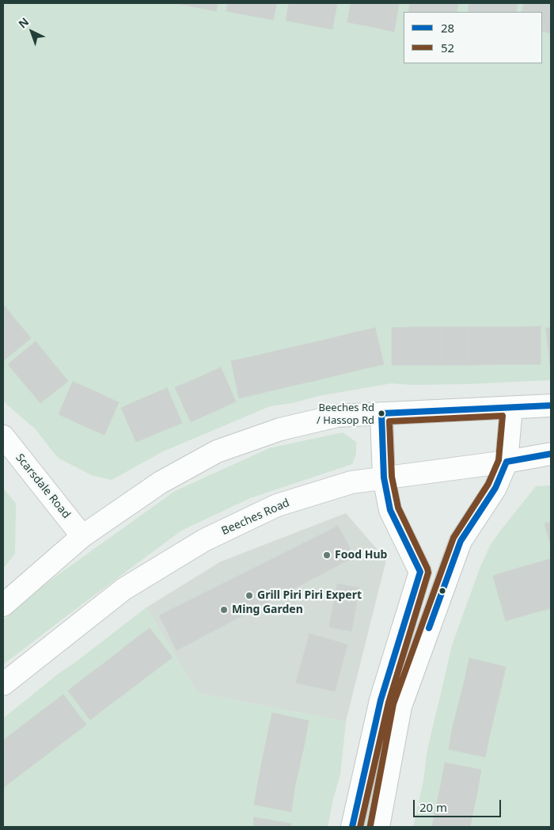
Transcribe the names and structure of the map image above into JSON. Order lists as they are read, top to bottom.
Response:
{
  "streets": {
    "street": ["Scarsdale Road", "Beeches Road"]
  },
  "places": [
    "Beeches Rd / Hassop Rd",
    "Food Hub",
    "Grill Piri Piri Expert",
    "Ming Garden"
  ],
  "lines": ["transit line 28", "transit line 52"],
  "legend": ["28", "52"],
  "scale_bar": "20 m",
  "north": "top left"
}
